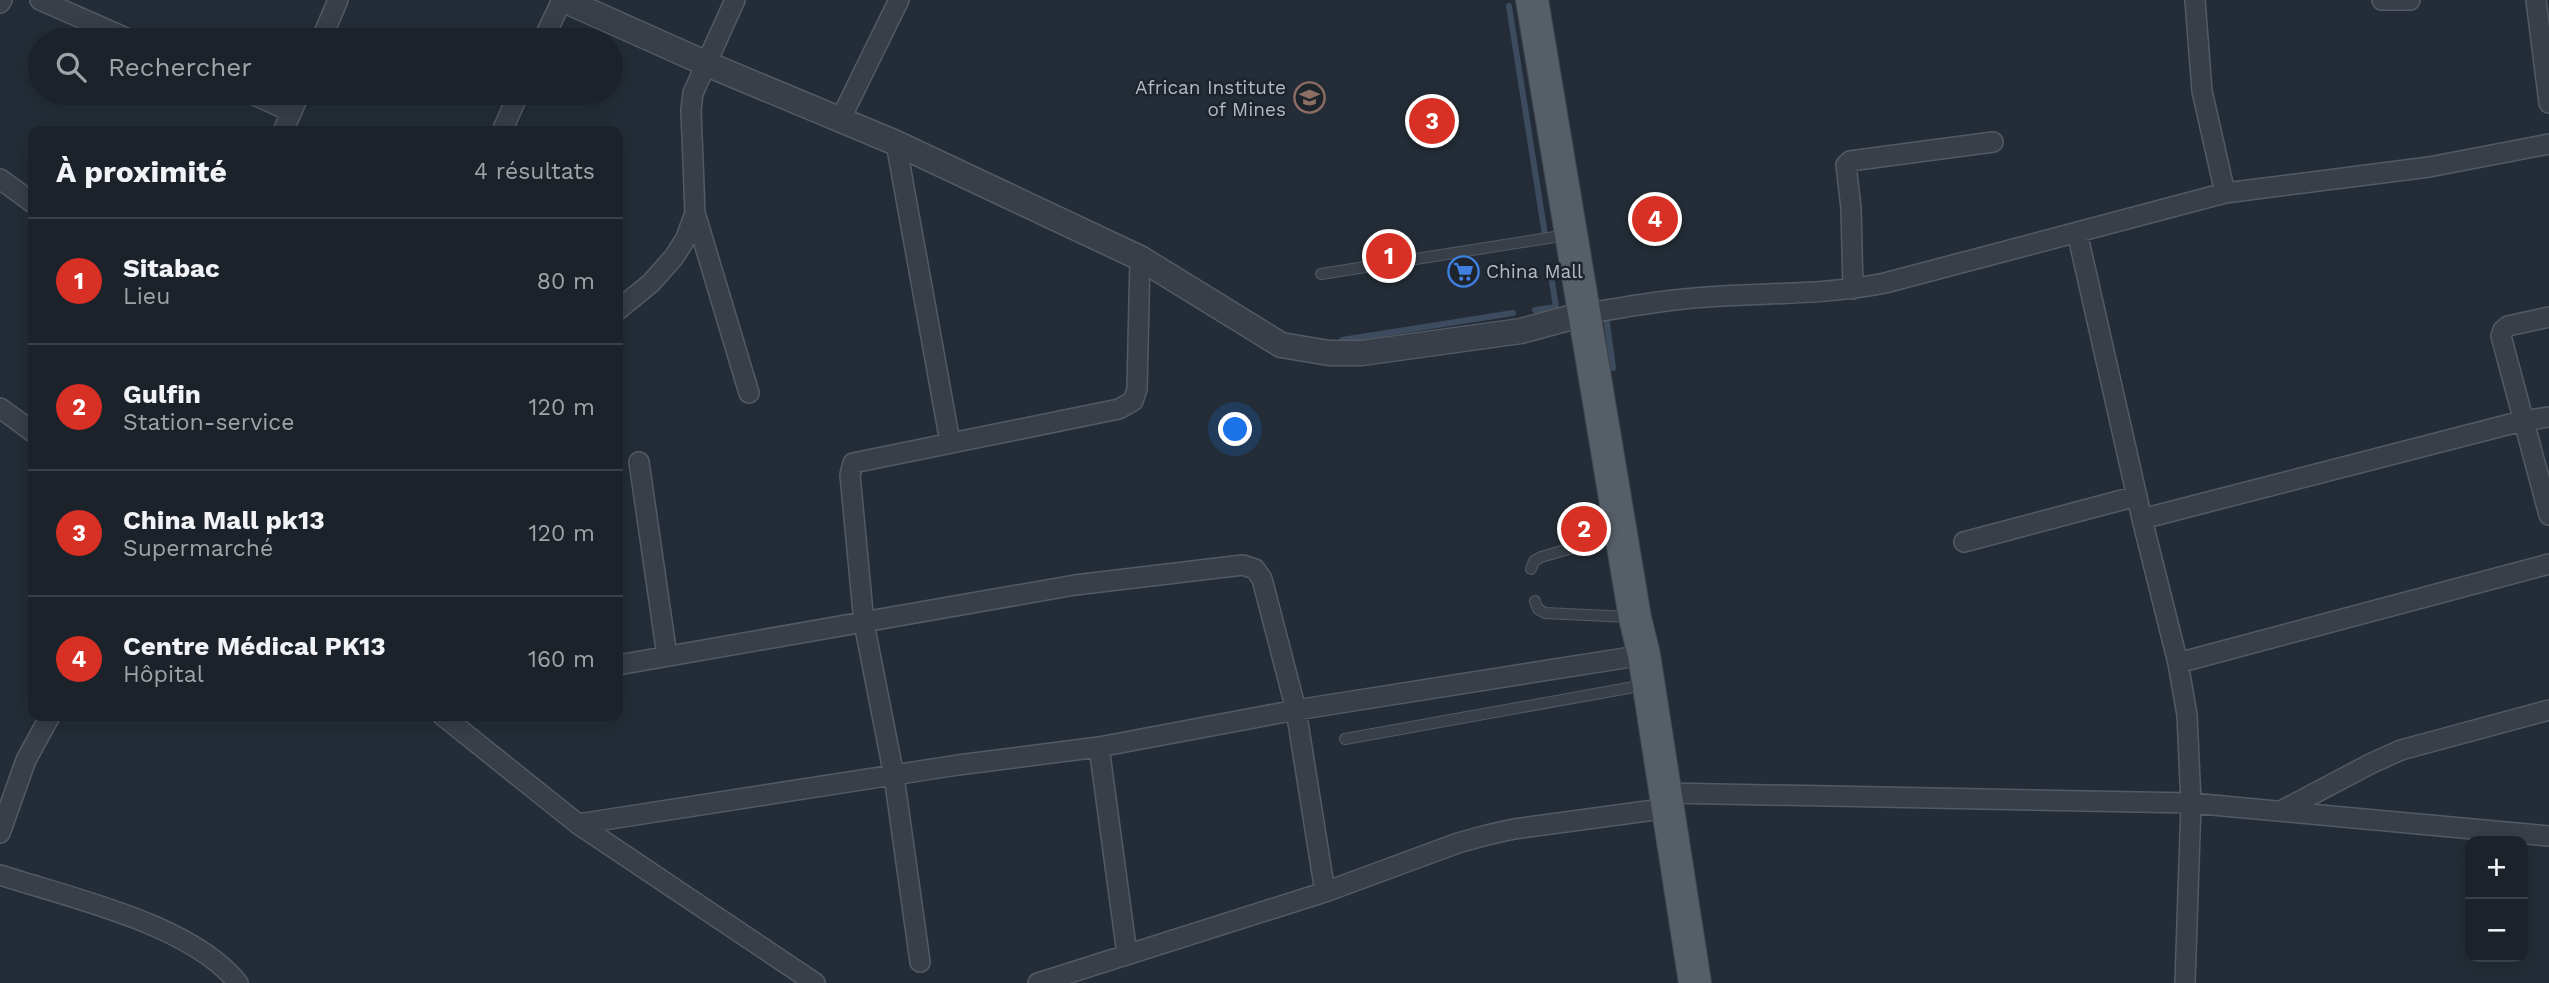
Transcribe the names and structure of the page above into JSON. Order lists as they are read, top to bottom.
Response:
{
  "places": {
    "school or university": ["African Institute of Mines"],
    "supermarket": ["China Mall"]
  },
  "page": {
    "search": "Rechercher",
    "pins": [
      "3",
      "4",
      "1",
      "2"
    ],
    "heading": ["À proximité", "4 résultats"],
    "list": [
      {
        "mark": "1",
        "name": "Sitabac",
        "note": "Lieu",
        "value": "80 m"
      },
      {
        "mark": "2",
        "name": "Gulfin",
        "note": "Station-service",
        "value": "120 m"
      },
      {
        "mark": "3",
        "name": "China Mall pk13",
        "note": "Supermarché",
        "value": "120 m"
      },
      {
        "mark": "4",
        "name": "Centre Médical PK13",
        "note": "Hôpital",
        "value": "160 m"
      }
    ],
    "map_buttons": ["+", "−"]
  }
}
